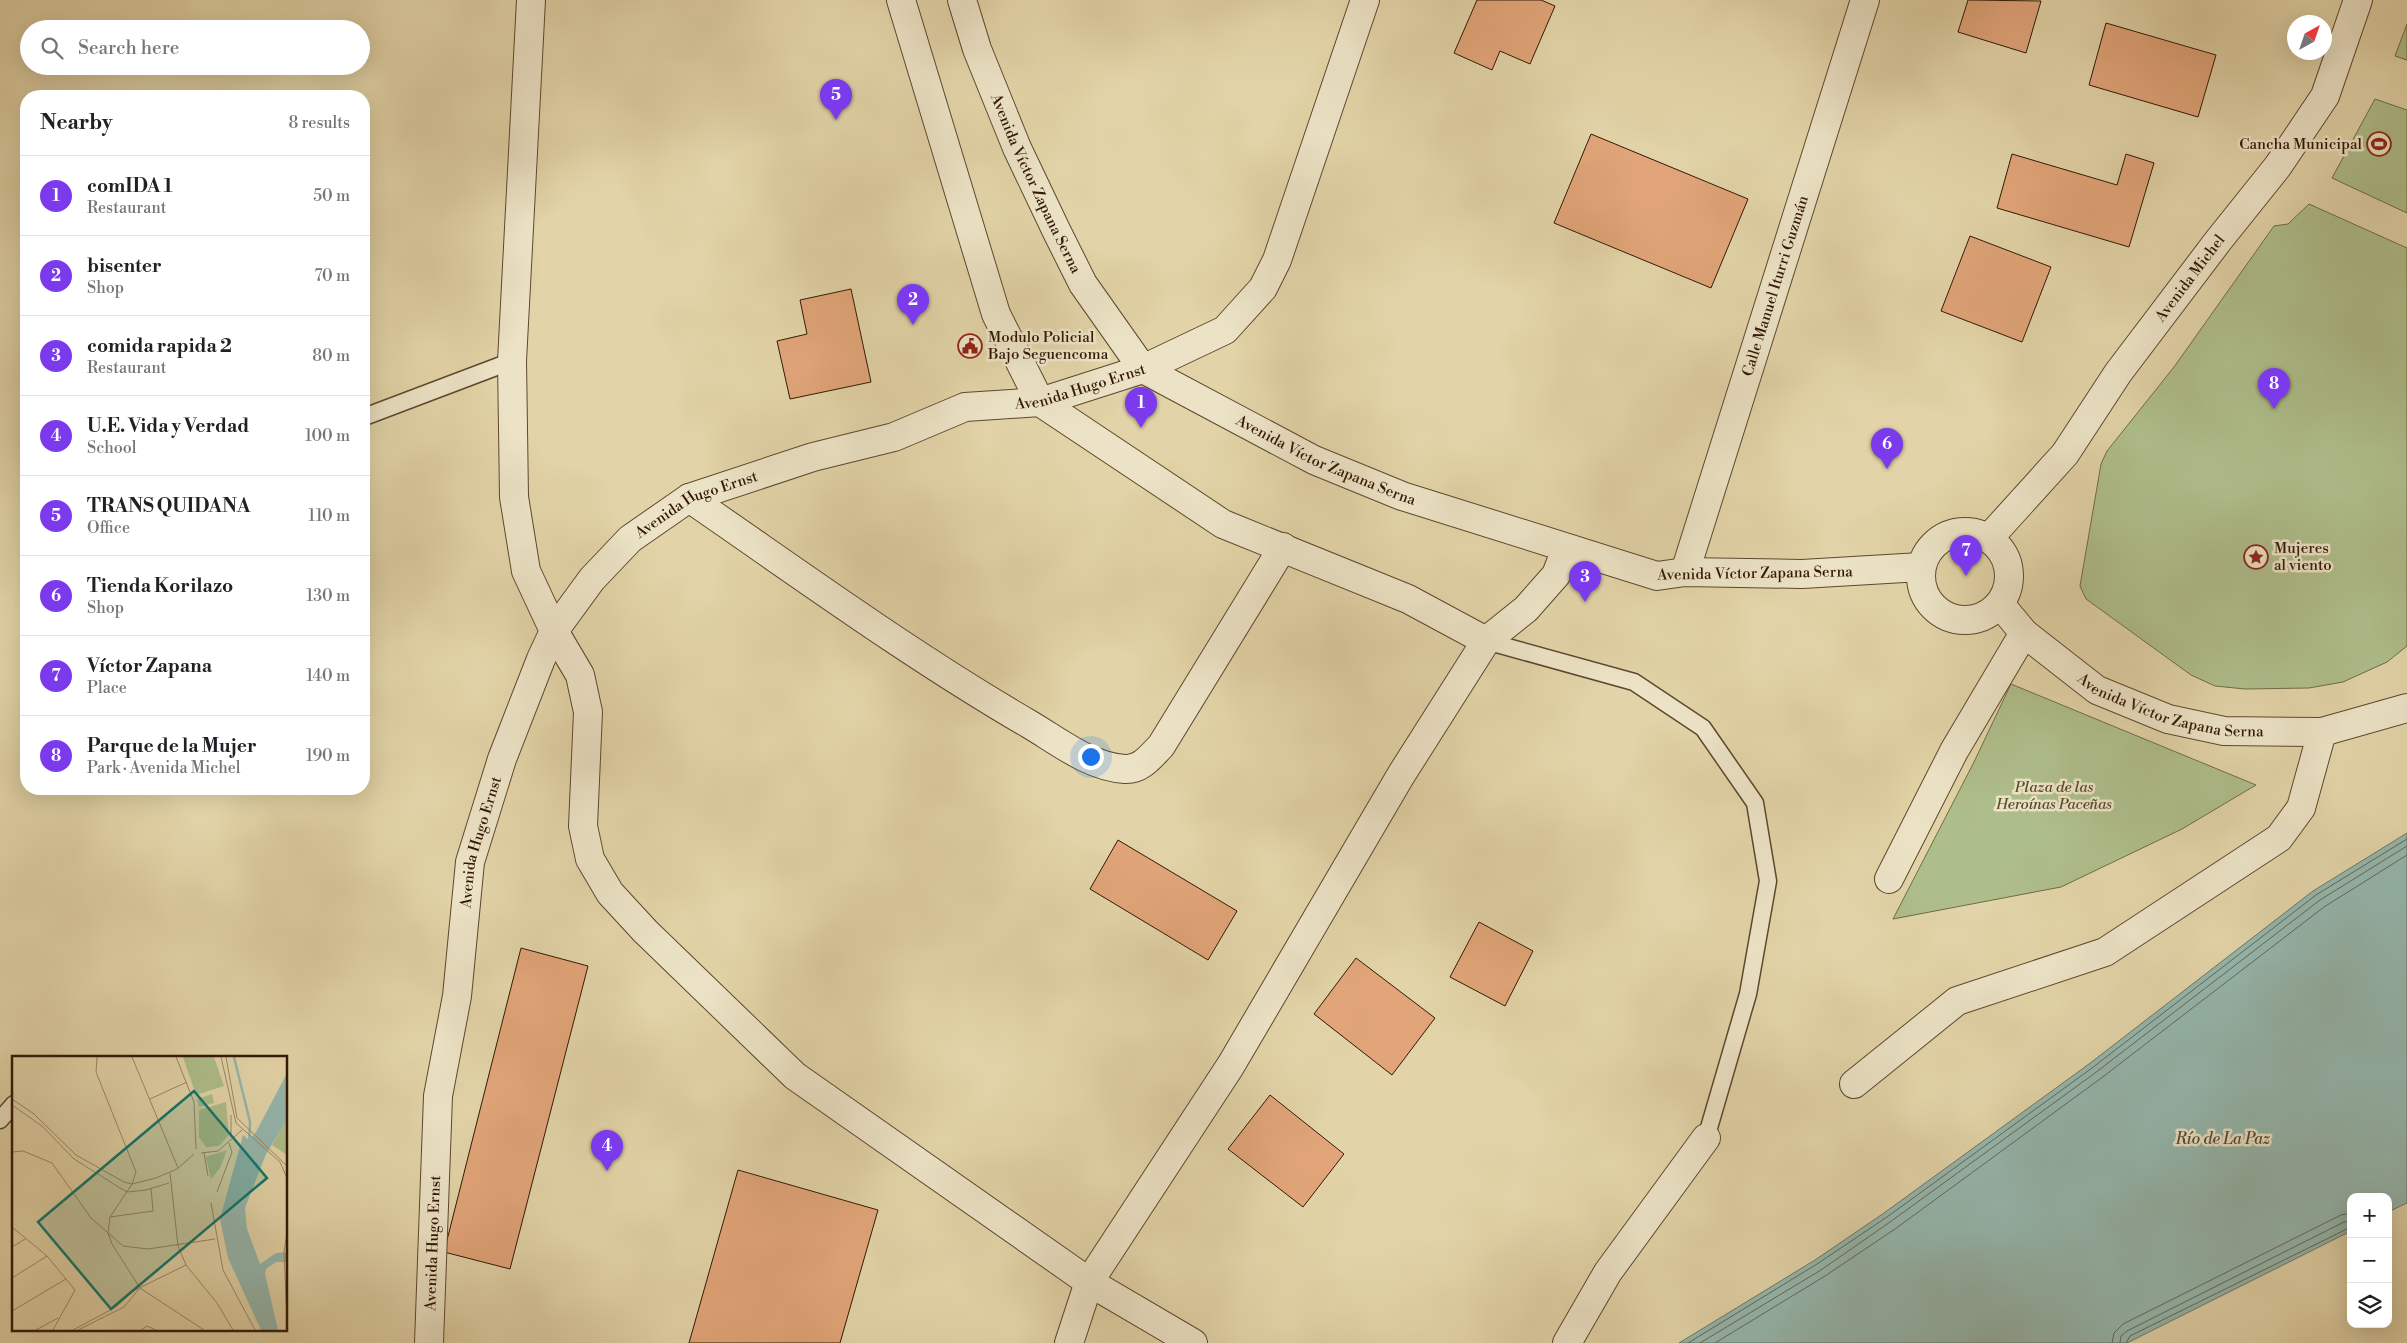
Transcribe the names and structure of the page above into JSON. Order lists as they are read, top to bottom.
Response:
{
  "streets": {
    "street": [
      "Avenida Víctor Zapana Serna",
      "Avenida Michel",
      "Calle Manuel Iturri Guzmán",
      "Avenida Hugo Ernst"
    ]
  },
  "crossings": [
    ["Avenida Víctor Zapana Serna", "Avenida Michel"],
    ["Avenida Víctor Zapana Serna", "Calle Manuel Iturri Guzmán"],
    ["Avenida Víctor Zapana Serna", "Avenida Hugo Ernst"]
  ],
  "water": ["Río de La Paz"],
  "parks": ["Plaza de las Heroínas Paceñas"],
  "places": {
    "sports": ["Cancha Municipal"],
    "public building": ["Modulo Policial Bajo Seguencoma"],
    "place": ["Mujeres al viento"]
  },
  "north": "top right",
  "page": {
    "search": "Search here",
    "pins": [
      "5",
      "2",
      "8",
      "1",
      "6",
      "7",
      "3",
      "4"
    ],
    "heading": ["Nearby", "8 results"],
    "list": [
      {
        "mark": "1",
        "name": "comIDA 1",
        "note": "Restaurant",
        "value": "50 m"
      },
      {
        "mark": "2",
        "name": "bisenter",
        "note": "Shop",
        "value": "70 m"
      },
      {
        "mark": "3",
        "name": "comida rapida 2",
        "note": "Restaurant",
        "value": "80 m"
      },
      {
        "mark": "4",
        "name": "U.E. Vida y Verdad",
        "note": "School",
        "value": "100 m"
      },
      {
        "mark": "5",
        "name": "TRANS QUIDANA",
        "note": "Office",
        "value": "110 m"
      },
      {
        "mark": "6",
        "name": "Tienda Korilazo",
        "note": "Shop",
        "value": "130 m"
      },
      {
        "mark": "7",
        "name": "Víctor Zapana",
        "note": "Place",
        "value": "140 m"
      },
      {
        "mark": "8",
        "name": "Parque de la Mujer",
        "note": "Park · Avenida Michel",
        "value": "190 m"
      }
    ],
    "map_buttons": ["+", "−"]
  }
}
